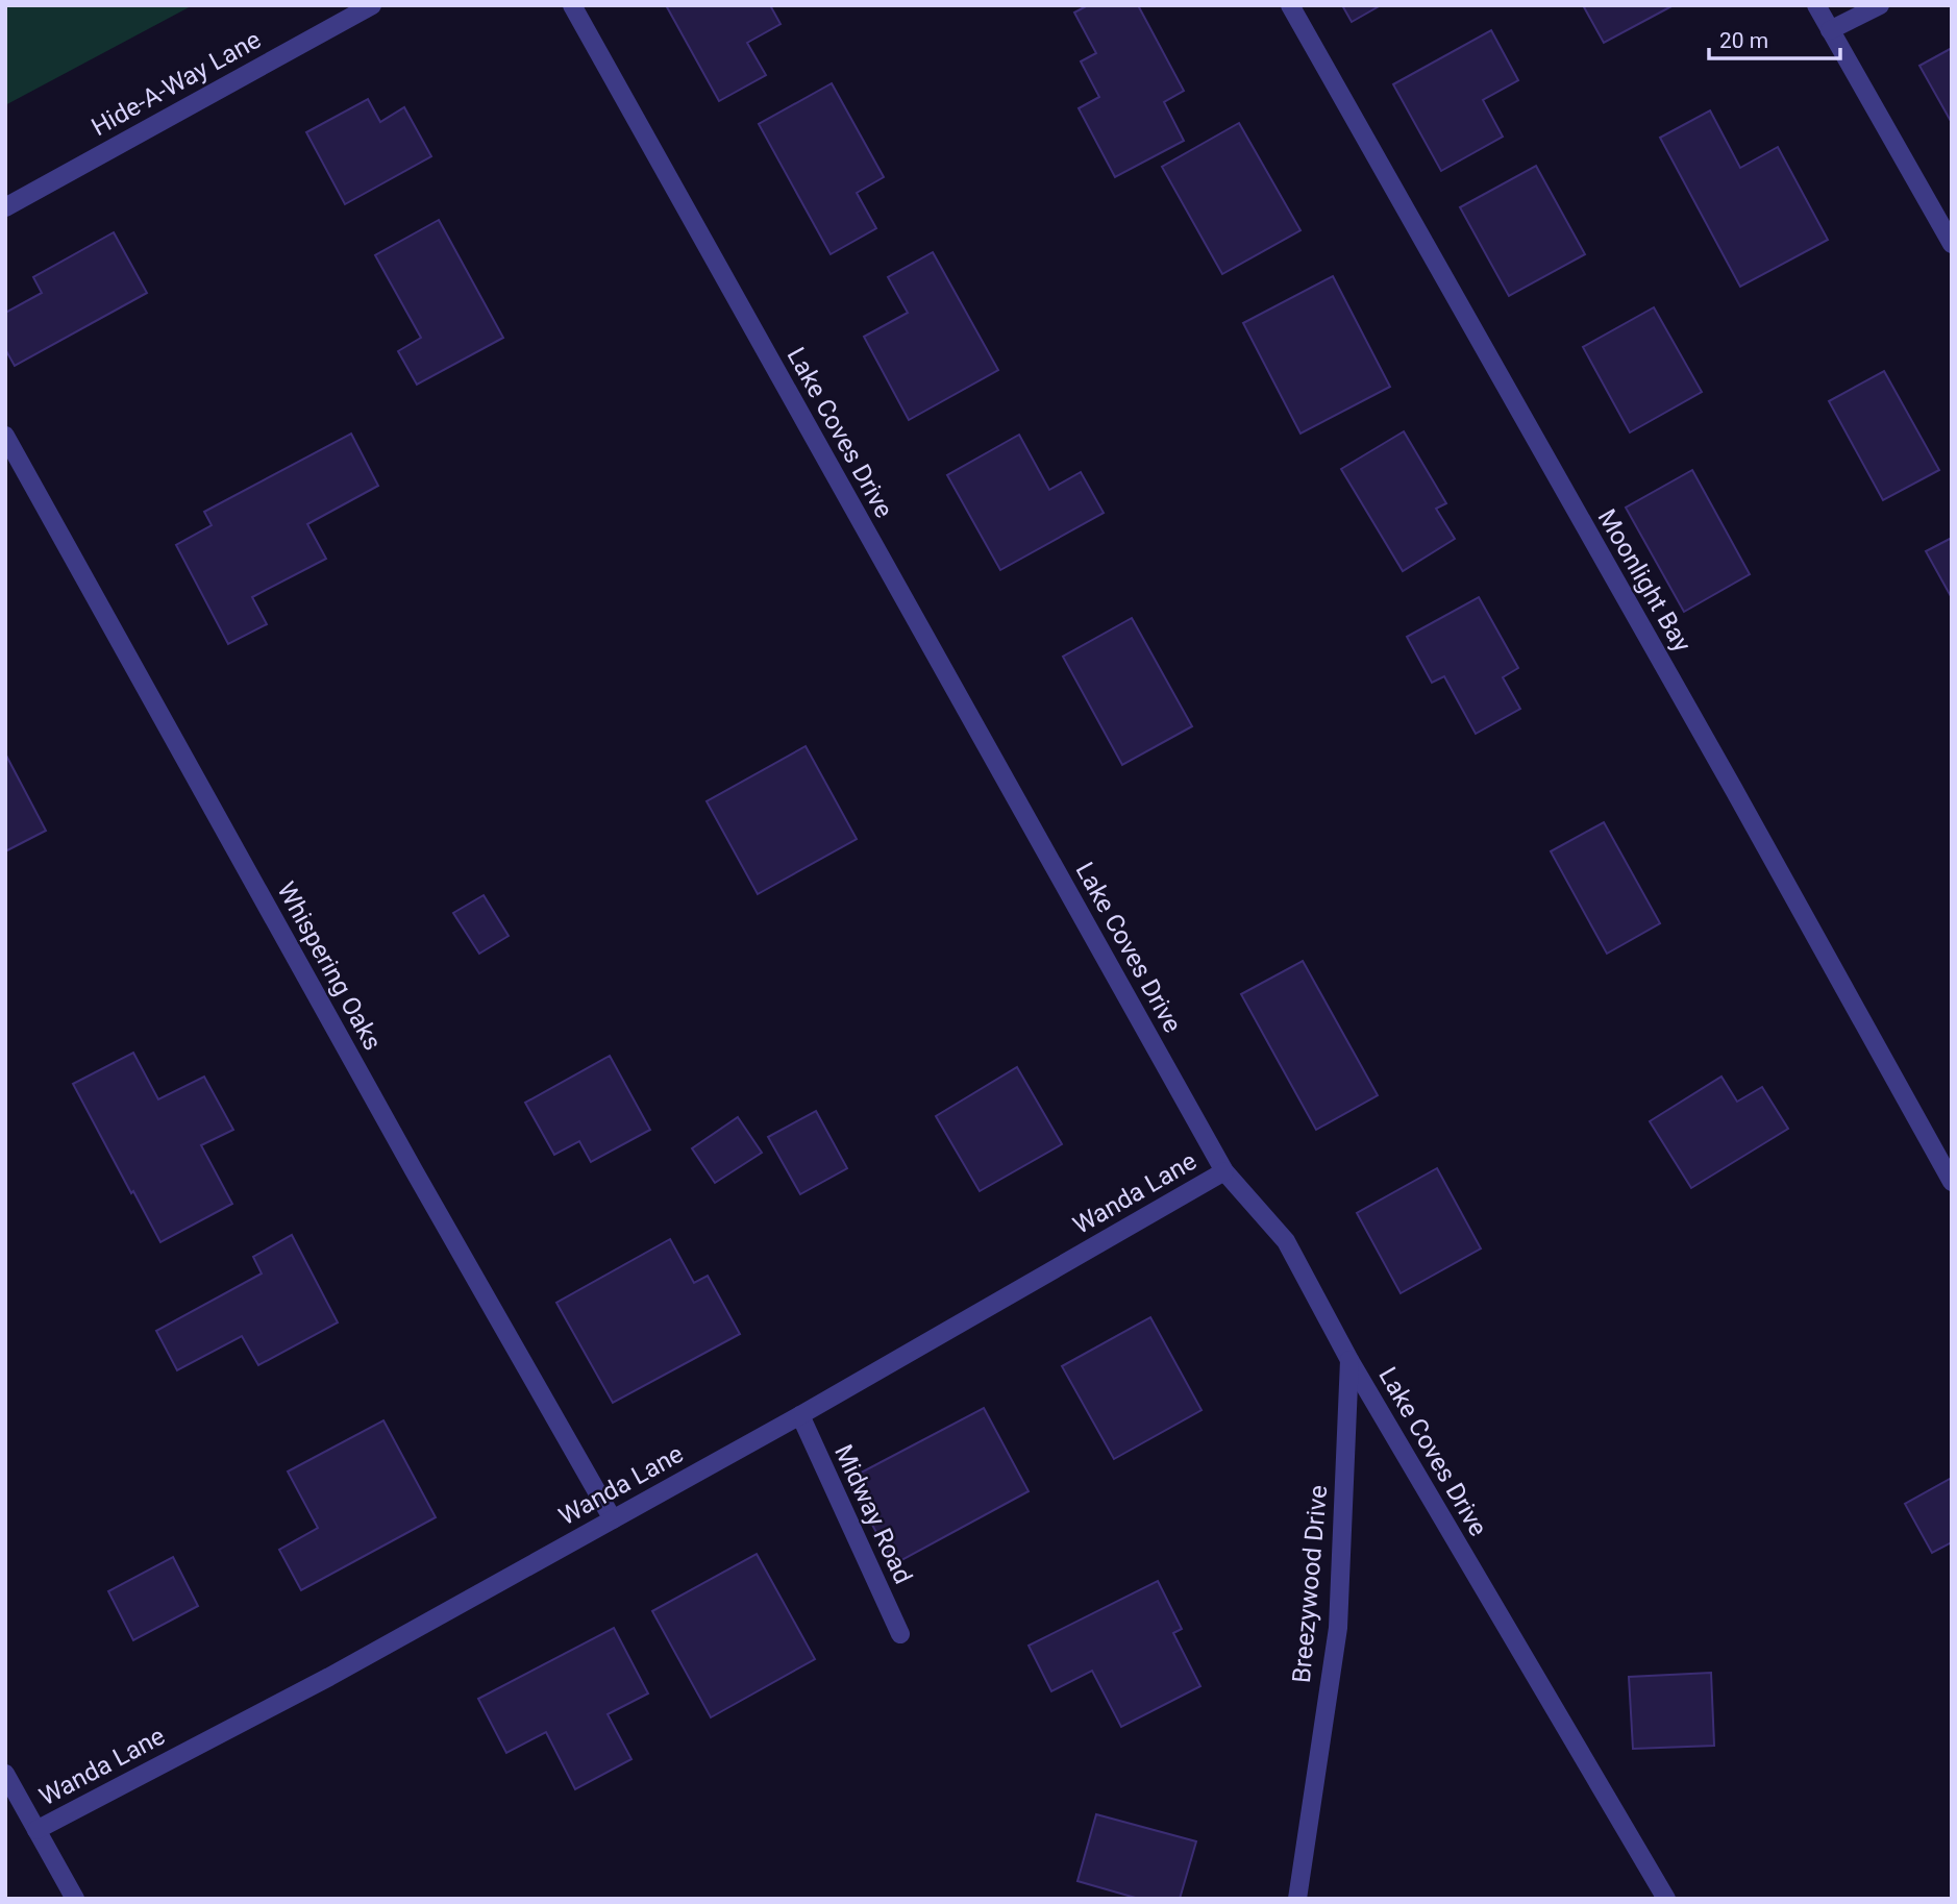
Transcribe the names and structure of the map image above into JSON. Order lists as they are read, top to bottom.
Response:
{
  "streets": {
    "street": [
      "Hide-A-Way Lane",
      "Lake Coves Drive",
      "Moonlight Bay",
      "Whispering Oaks",
      "Wanda Lane",
      "Midway Road",
      "Breezywood Drive"
    ]
  },
  "crossings": [
    ["Lake Coves Drive", "Wanda Lane"],
    ["Lake Coves Drive", "Breezywood Drive"],
    ["Whispering Oaks", "Wanda Lane"],
    ["Wanda Lane", "Midway Road"]
  ],
  "scale_bar": "20 m"
}
